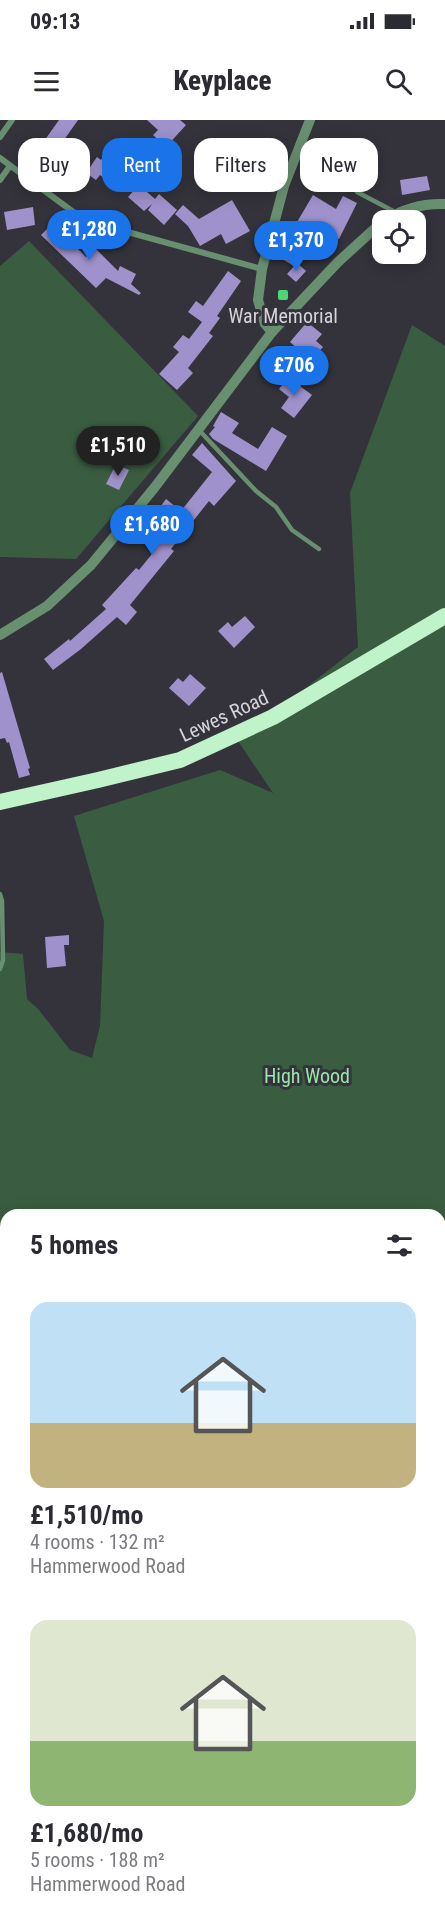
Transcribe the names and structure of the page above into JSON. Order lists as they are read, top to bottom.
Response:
{
  "streets": {
    "highway": ["Lewes Road"]
  },
  "parks": ["High Wood"],
  "places": {
    "transit": ["War Memorial"]
  },
  "page": {
    "status": "09:13",
    "header": "Keyplace",
    "chip": [
      "Buy",
      "Rent",
      "Filters",
      "New"
    ],
    "price": [
      "£1,280",
      "£1,370",
      "£706",
      "£1,510",
      "£1,680"
    ],
    "heading": "5 homes",
    "list": [
      {
        "name": "£1,510/mo",
        "note": "4 rooms · 132 m² · Hammerwood Road"
      },
      {
        "name": "£1,680/mo",
        "note": "5 rooms · 188 m² · Hammerwood Road"
      }
    ]
  }
}
